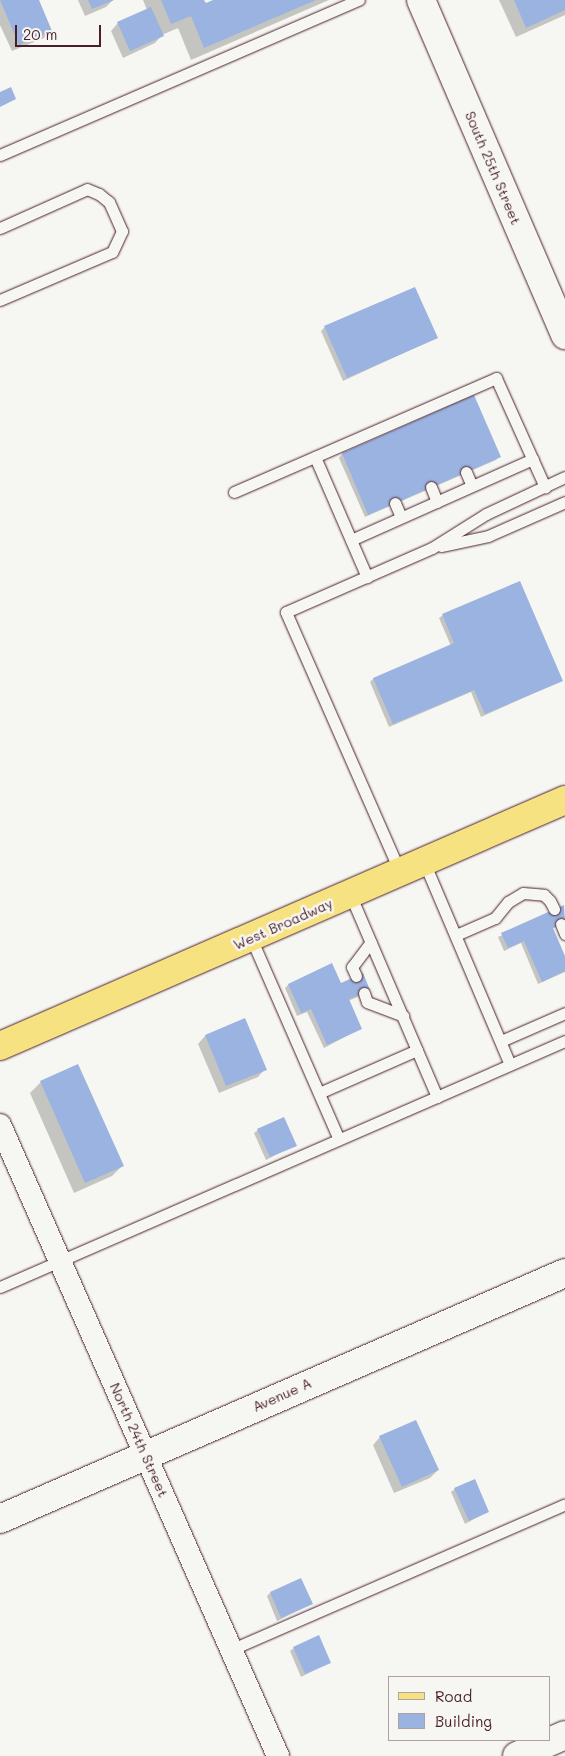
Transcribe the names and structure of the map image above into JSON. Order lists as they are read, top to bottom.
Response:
{
  "streets": {
    "main road": ["West Broadway"],
    "street": ["South 25th Street", "Avenue A", "North 24th Street"]
  },
  "crossings": [
    ["Avenue A", "North 24th Street"]
  ],
  "legend": ["Road", "Building"],
  "scale_bar": "20 m"
}
